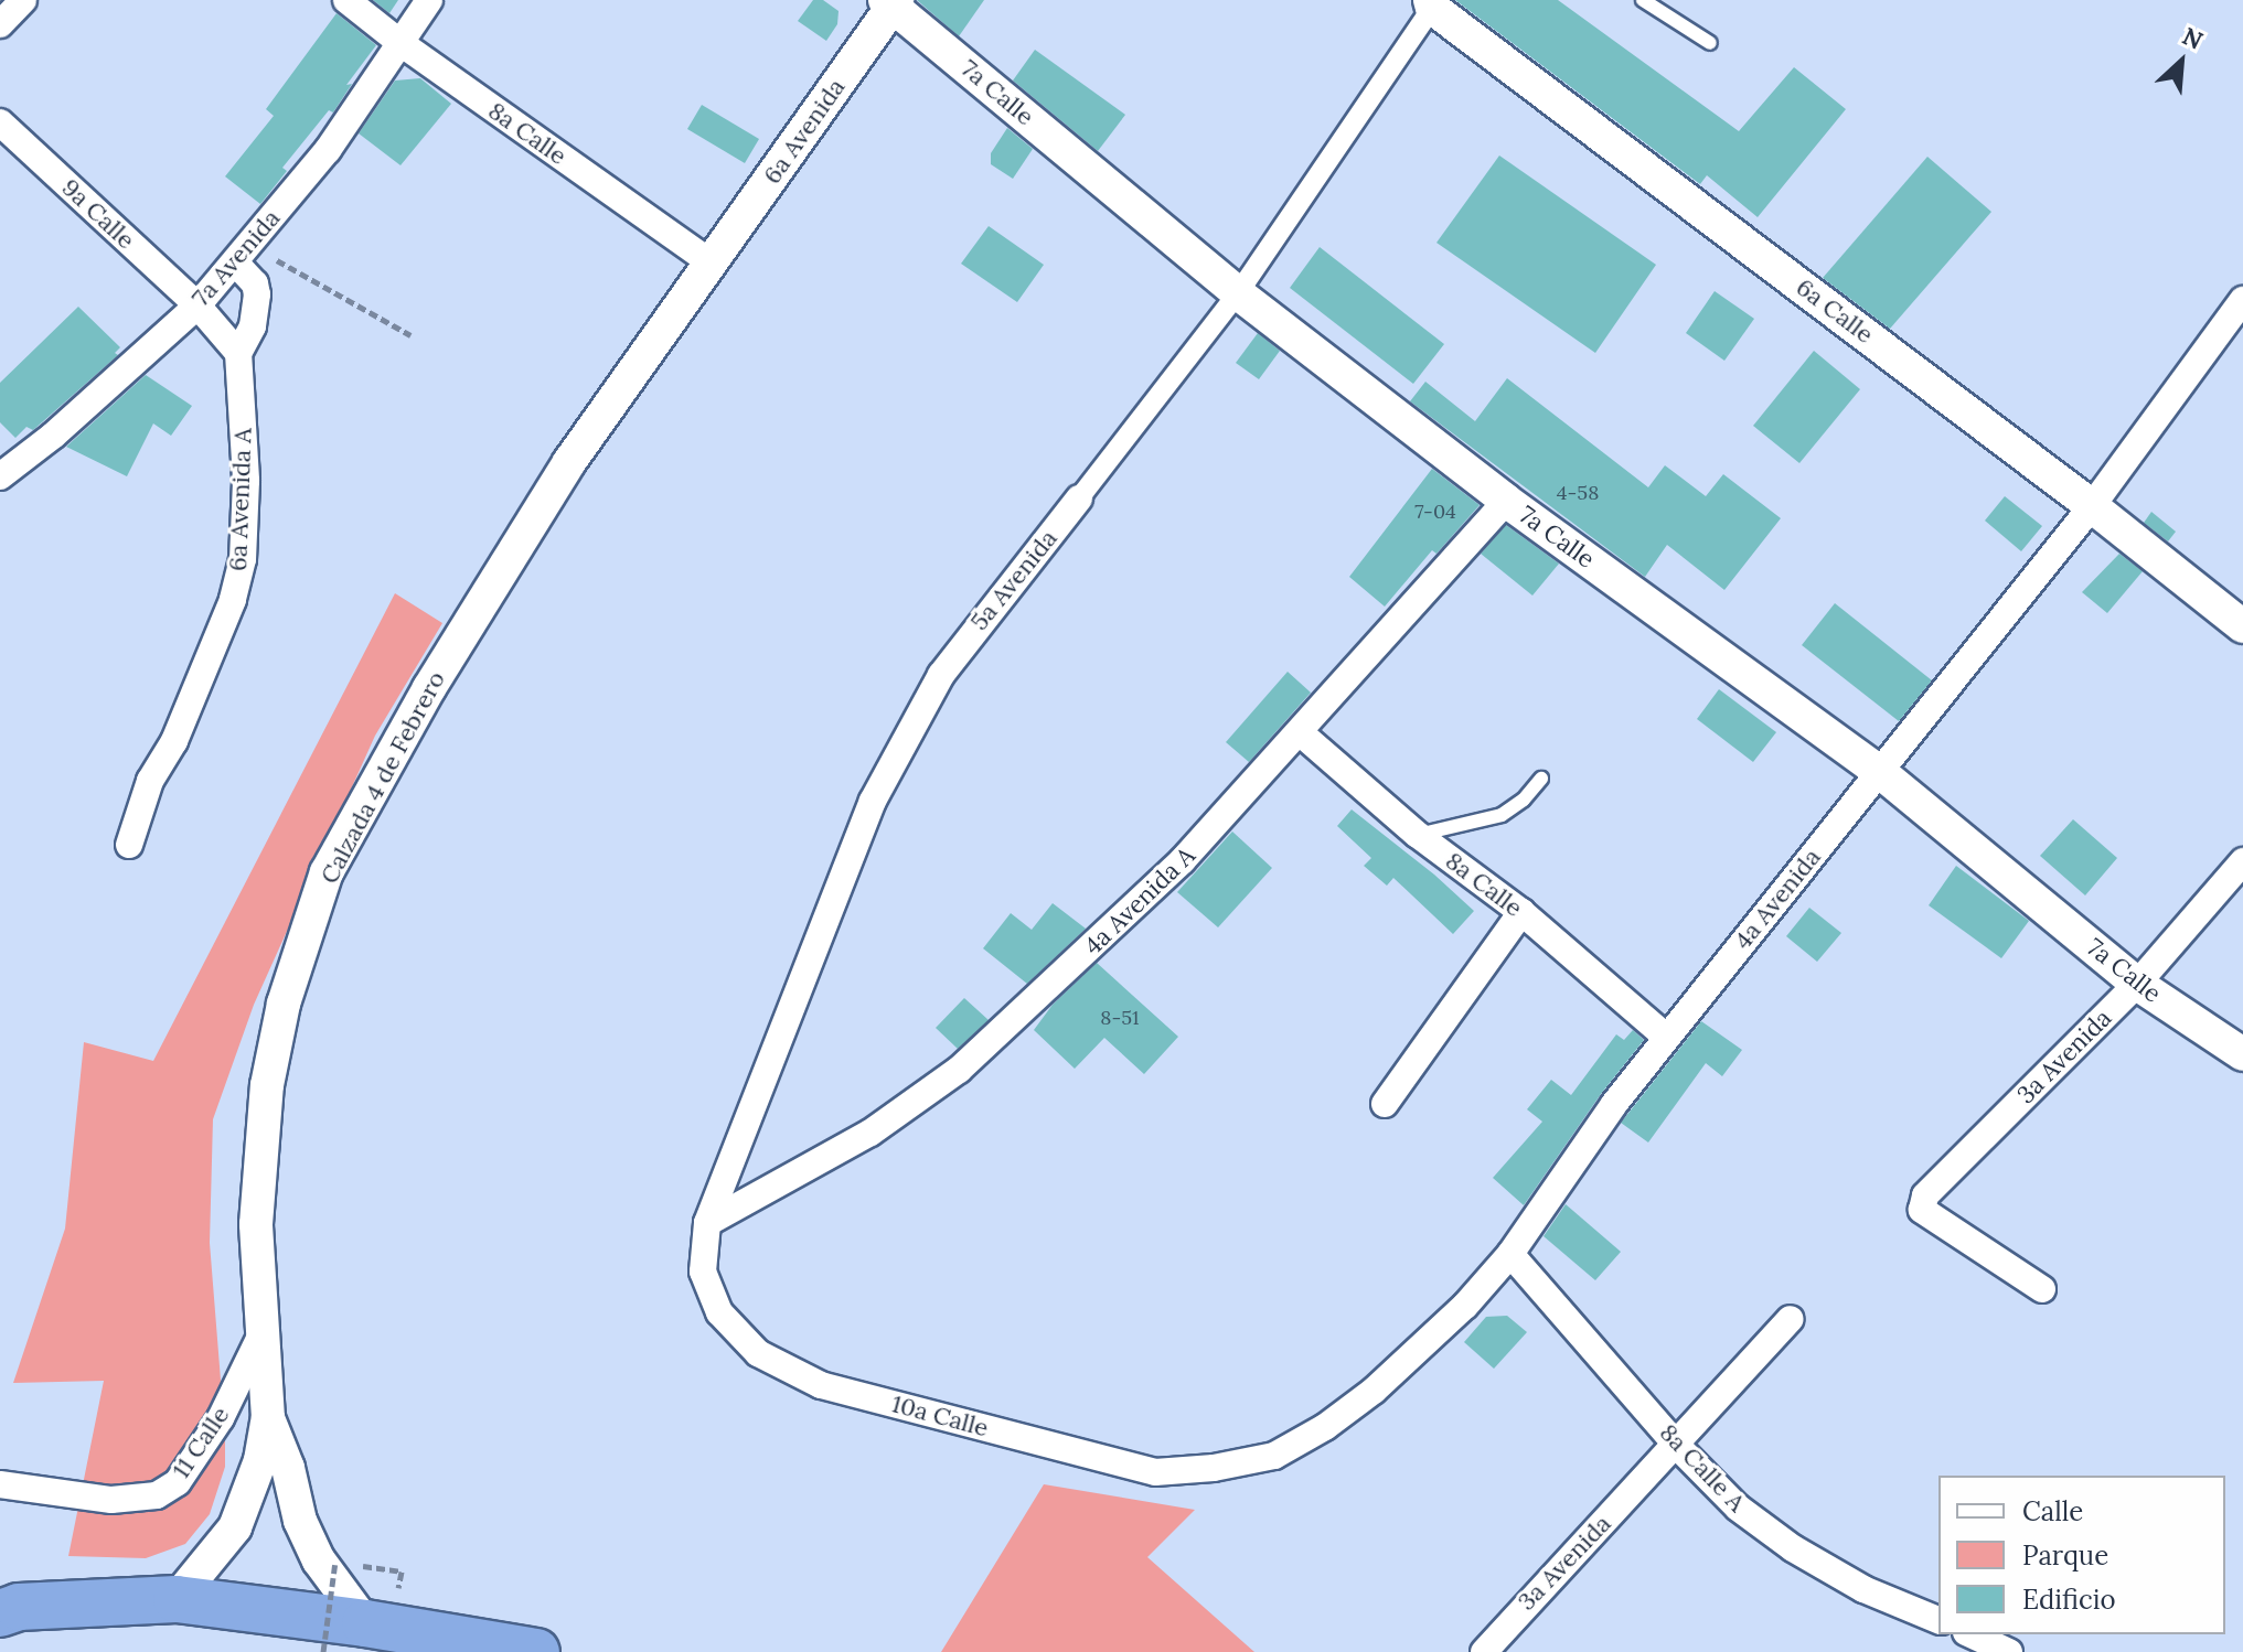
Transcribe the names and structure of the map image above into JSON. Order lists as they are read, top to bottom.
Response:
{
  "streets": {
    "street": [
      "7a Calle",
      "6a Avenida",
      "8a Calle",
      "9a Calle",
      "7a Avenida",
      "6a Calle",
      "6a Avenida A",
      "5a Avenida",
      "Calzada 4 de Febrero",
      "4a Avenida",
      "4a Avenida A",
      "3a Avenida",
      "10a Calle",
      "11 Calle",
      "8a Calle A"
    ]
  },
  "crossings": [
    ["7a Calle", "6a Avenida"],
    ["7a Calle", "5a Avenida"],
    ["7a Calle", "4a Avenida"],
    ["7a Calle", "4a Avenida A"],
    ["7a Calle", "3a Avenida"],
    ["6a Avenida", "8a Calle"],
    ["6a Avenida", "Calzada 4 de Febrero"],
    ["8a Calle", "7a Avenida"],
    ["8a Calle", "Calzada 4 de Febrero"],
    ["8a Calle", "4a Avenida"],
    ["8a Calle", "4a Avenida A"],
    ["9a Calle", "7a Avenida"],
    ["6a Calle", "5a Avenida"],
    ["6a Calle", "4a Avenida"],
    ["5a Avenida", "4a Avenida A"],
    ["5a Avenida", "10a Calle"],
    ["Calzada 4 de Febrero", "11 Calle"],
    ["4a Avenida", "10a Calle"],
    ["4a Avenida", "8a Calle A"],
    ["4a Avenida A", "10a Calle"],
    ["3a Avenida", "8a Calle A"]
  ],
  "house_numbers": ["4-58", "7-04", "8-51"],
  "legend": ["Calle", "Parque", "Edificio"],
  "north": "top right"
}
